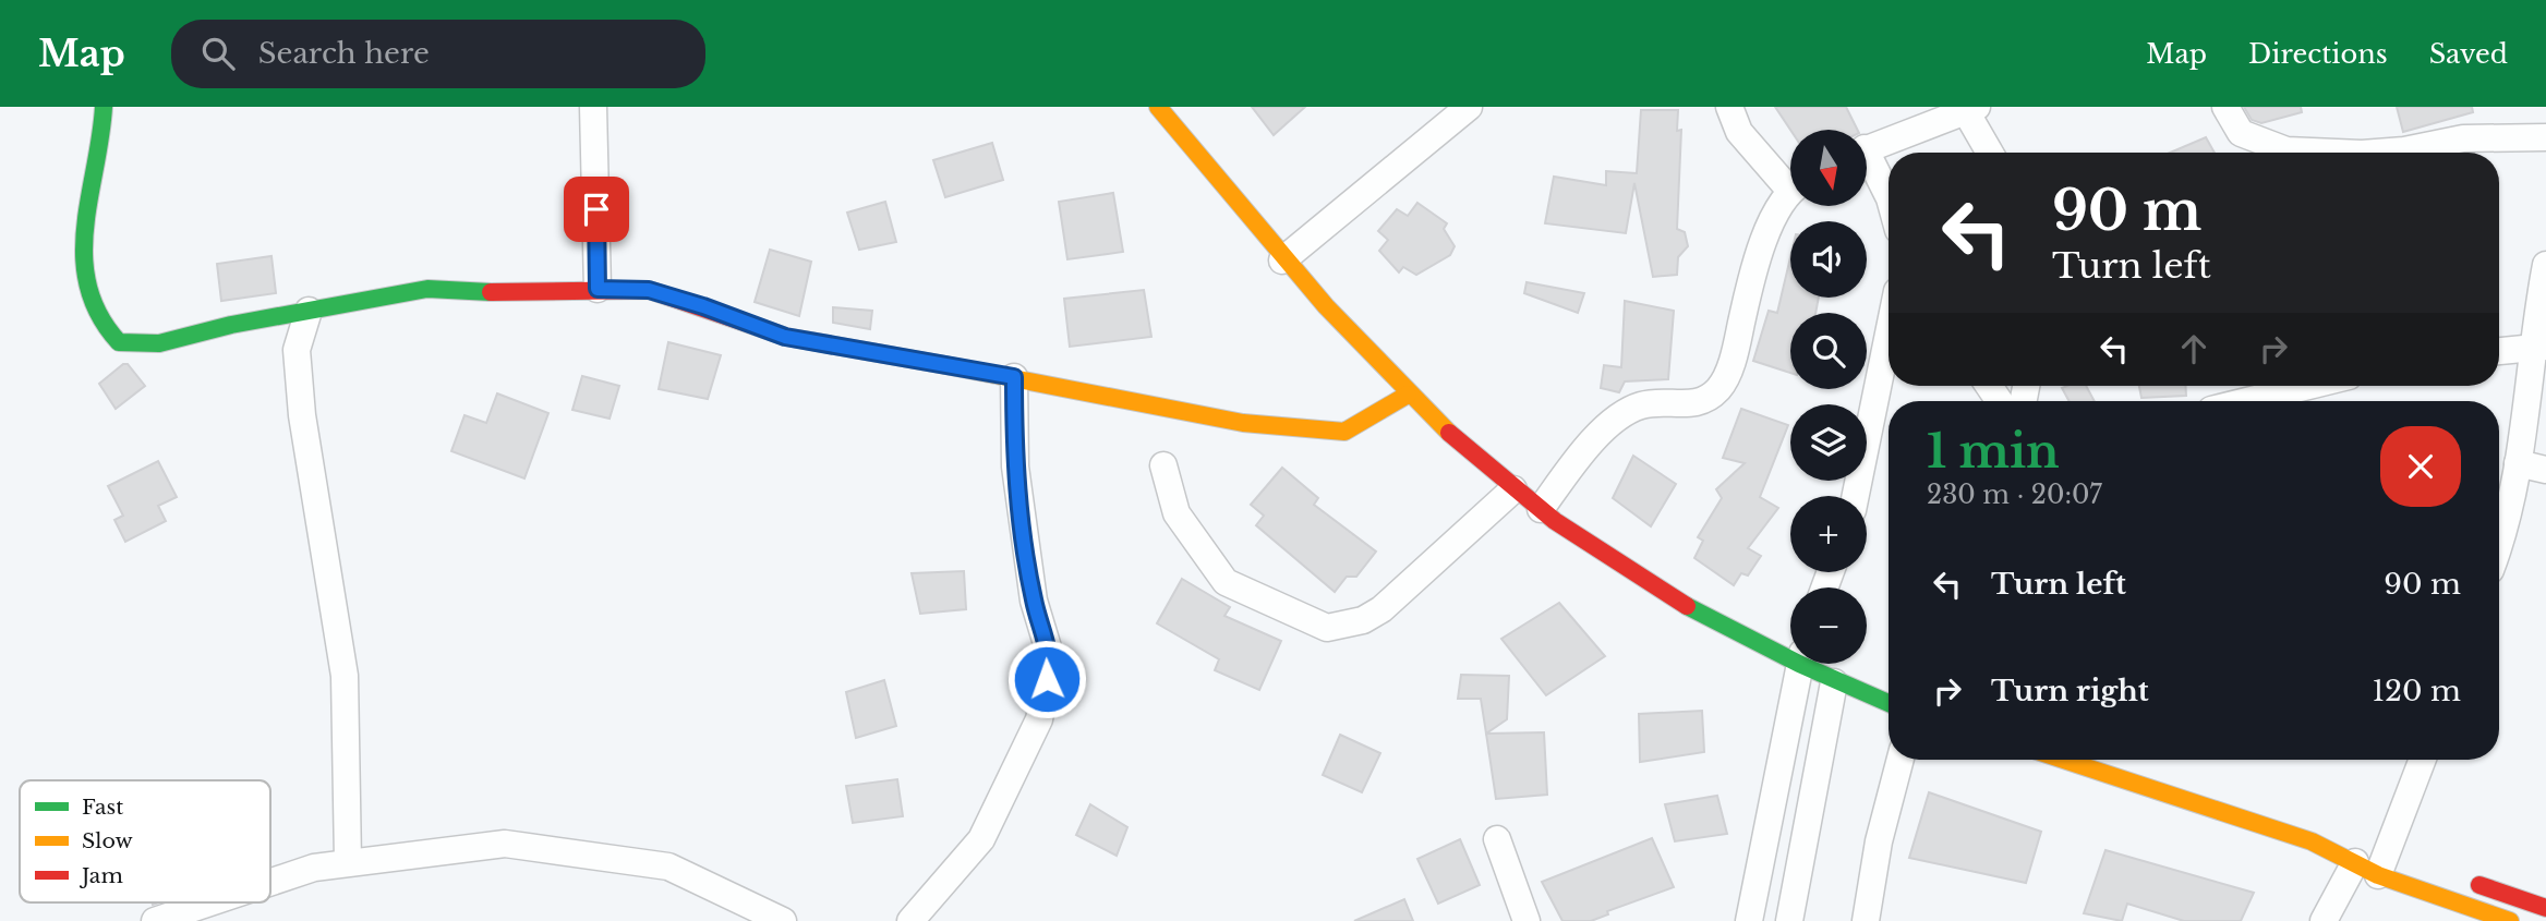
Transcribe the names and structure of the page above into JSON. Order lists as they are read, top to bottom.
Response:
{
  "legend": ["Fast", "Slow", "Jam"],
  "north": "bottom",
  "page": {
    "header": "Map",
    "search": "Search here",
    "nav": ["Map", "Directions", "Saved"],
    "map_buttons": ["+", "−"],
    "turn": ["90 m", "Turn left"],
    "heading": ["1 min", "230 m · 20:07"],
    "list": [
      {
        "name": "Turn left",
        "value": "90 m"
      },
      {
        "name": "Turn right",
        "value": "120 m"
      }
    ]
  }
}
